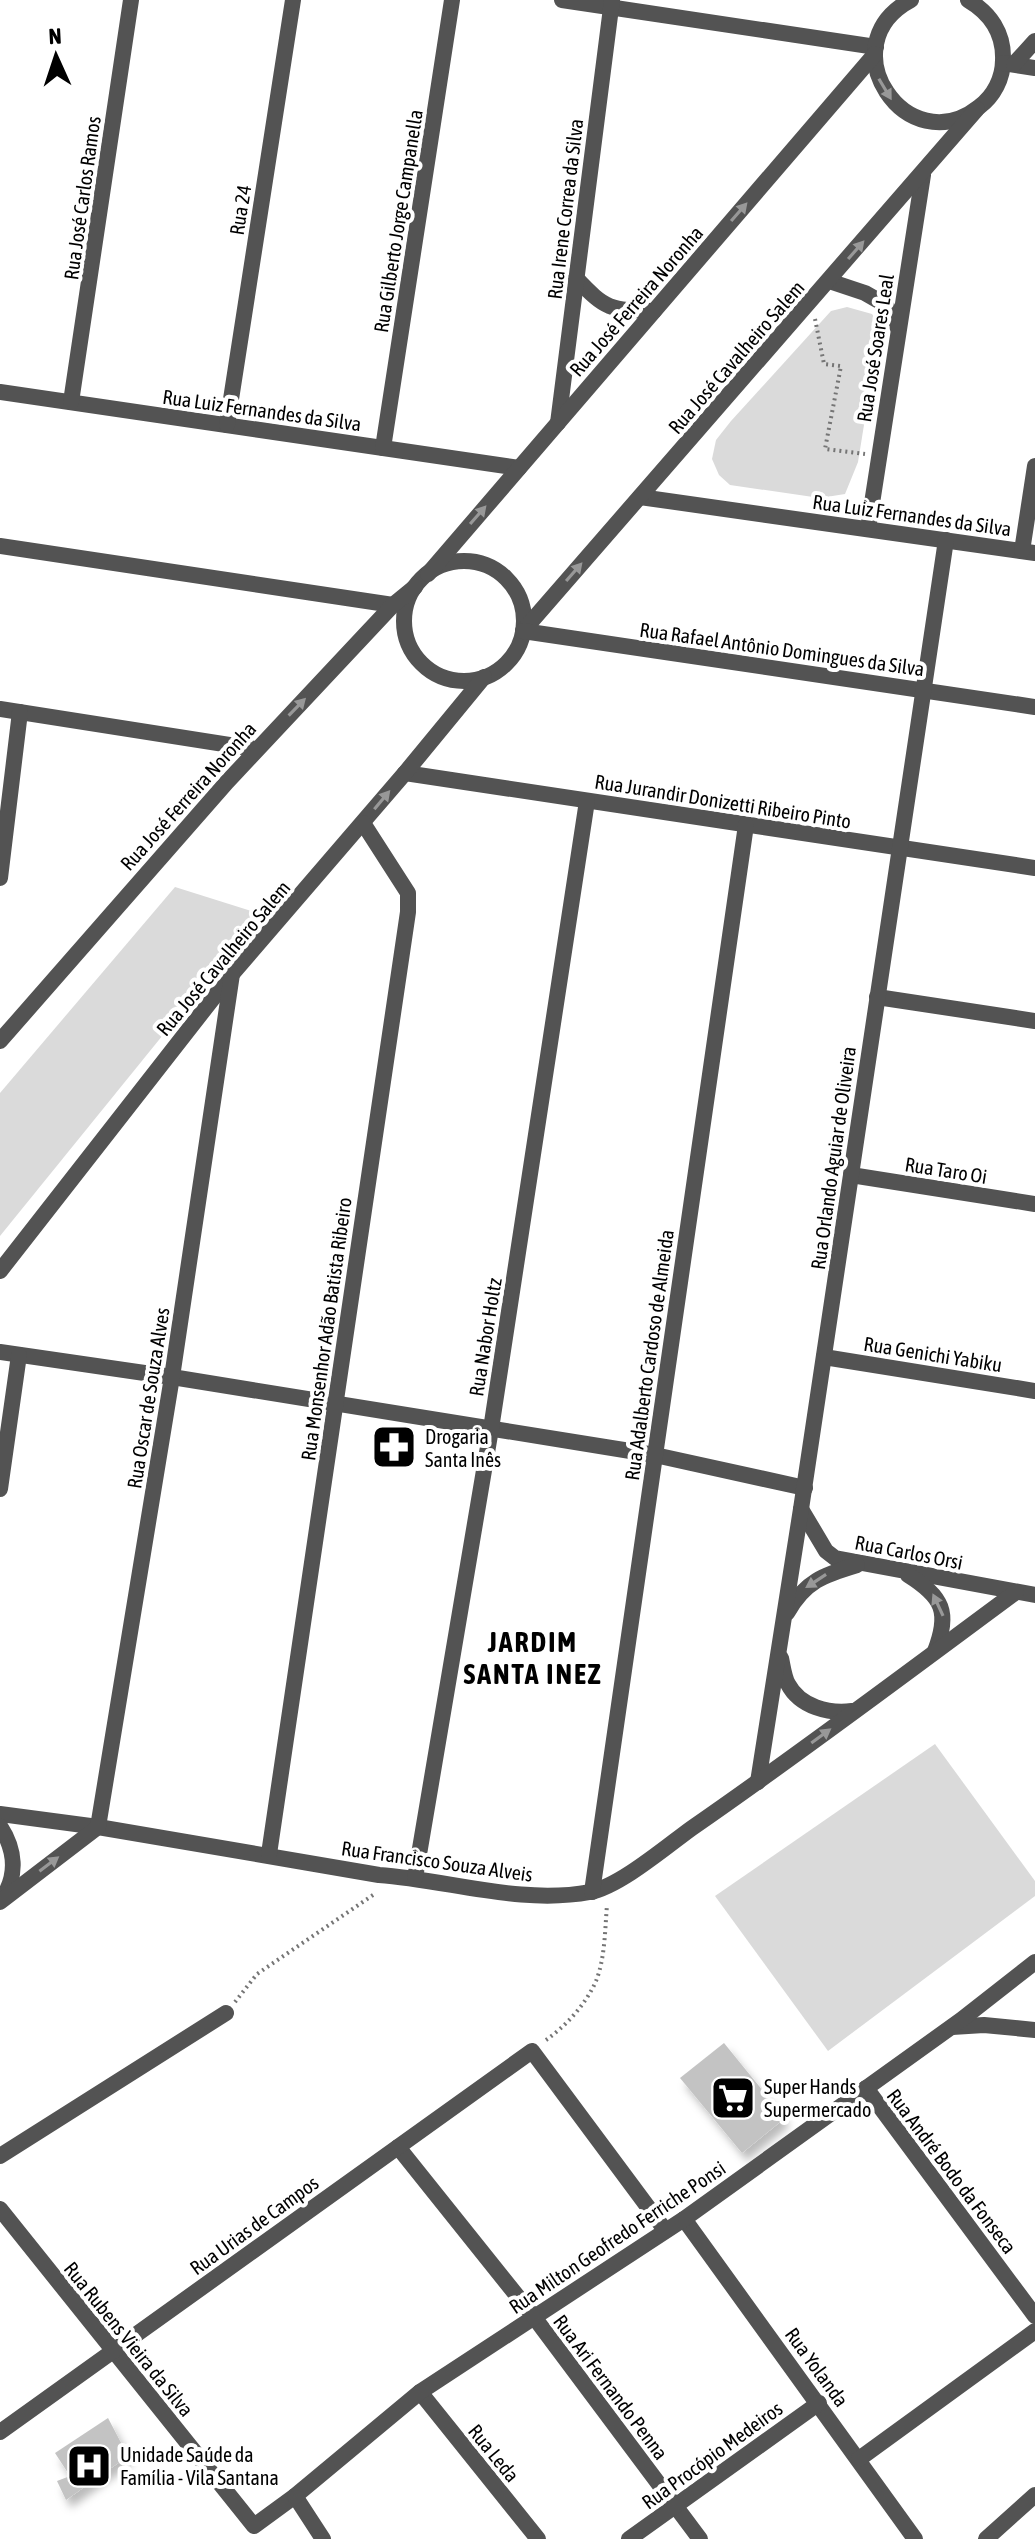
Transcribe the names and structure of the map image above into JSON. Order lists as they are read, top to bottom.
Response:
{
  "streets": {
    "street": [
      "Rua José Carlos Ramos",
      "Rua Irene Correa da Silva",
      "Rua 24",
      "Rua Gilberto Jorge Campanella",
      "Rua José Ferreira Noronha",
      "Rua José Soares Leal",
      "Rua José Cavalheiro Salem",
      "Rua Luiz Fernandes da Silva",
      "Rua Rafael Antônio Domingues da Silva",
      "Rua Jurandir Donizetti Ribeiro Pinto",
      "Rua Orlando Aguiar de Oliveira",
      "Rua Taro Oi",
      "Rua Monsenhor Adão Batista Ribeiro",
      "Rua Nabor Holtz",
      "Rua Genichi Yabiku",
      "Rua Adalberto Cardoso de Almeida",
      "Rua Oscar de Souza Alves",
      "Rua Carlos Orsi",
      "Rua Francisco Souza Alveis",
      "Rua André Bodo da Fonseca",
      "Rua Urias de Campos",
      "Rua Milton Geofredo Ferriche Ponsi",
      "Rua Rubens Vieira da Silva",
      "Rua Yolanda",
      "Rua Ari Fernando Penna",
      "Rua Leda",
      "Rua Procópio Medeiros"
    ]
  },
  "crossings": [
    ["Rua José Carlos Ramos", "Rua Luiz Fernandes da Silva"],
    ["Rua Irene Correa da Silva", "Rua José Ferreira Noronha"],
    ["Rua 24", "Rua Luiz Fernandes da Silva"],
    ["Rua Gilberto Jorge Campanella", "Rua Luiz Fernandes da Silva"],
    ["Rua José Ferreira Noronha", "Rua José Cavalheiro Salem"],
    ["Rua José Ferreira Noronha", "Rua Luiz Fernandes da Silva"],
    ["Rua José Ferreira Noronha", "Rua Rafael Antônio Domingues da Silva"],
    ["Rua José Soares Leal", "Rua José Cavalheiro Salem"],
    ["Rua José Soares Leal", "Rua Luiz Fernandes da Silva"],
    ["Rua José Cavalheiro Salem", "Rua Luiz Fernandes da Silva"],
    ["Rua José Cavalheiro Salem", "Rua Rafael Antônio Domingues da Silva"],
    ["Rua José Cavalheiro Salem", "Rua Jurandir Donizetti Ribeiro Pinto"],
    ["Rua José Cavalheiro Salem", "Rua Monsenhor Adão Batista Ribeiro"],
    ["Rua José Cavalheiro Salem", "Rua Oscar de Souza Alves"],
    ["Rua Luiz Fernandes da Silva", "Rua Orlando Aguiar de Oliveira"],
    ["Rua Rafael Antônio Domingues da Silva", "Rua Orlando Aguiar de Oliveira"],
    ["Rua Jurandir Donizetti Ribeiro Pinto", "Rua Orlando Aguiar de Oliveira"],
    ["Rua Jurandir Donizetti Ribeiro Pinto", "Rua Nabor Holtz"],
    ["Rua Jurandir Donizetti Ribeiro Pinto", "Rua Adalberto Cardoso de Almeida"],
    ["Rua Orlando Aguiar de Oliveira", "Rua Taro Oi"],
    ["Rua Orlando Aguiar de Oliveira", "Rua Genichi Yabiku"],
    ["Rua Orlando Aguiar de Oliveira", "Rua Carlos Orsi"],
    ["Rua Orlando Aguiar de Oliveira", "Rua Francisco Souza Alveis"],
    ["Rua Monsenhor Adão Batista Ribeiro", "Rua Francisco Souza Alveis"],
    ["Rua Nabor Holtz", "Rua Francisco Souza Alveis"],
    ["Rua Adalberto Cardoso de Almeida", "Rua Francisco Souza Alveis"],
    ["Rua Oscar de Souza Alves", "Rua Francisco Souza Alveis"],
    ["Rua Carlos Orsi", "Rua Francisco Souza Alveis"],
    ["Rua André Bodo da Fonseca", "Rua Milton Geofredo Ferriche Ponsi"],
    ["Rua Urias de Campos", "Rua Rubens Vieira da Silva"],
    ["Rua Urias de Campos", "Rua Ari Fernando Penna"],
    ["Rua Milton Geofredo Ferriche Ponsi", "Rua Rubens Vieira da Silva"],
    ["Rua Milton Geofredo Ferriche Ponsi", "Rua Yolanda"],
    ["Rua Milton Geofredo Ferriche Ponsi", "Rua Ari Fernando Penna"],
    ["Rua Milton Geofredo Ferriche Ponsi", "Rua Leda"],
    ["Rua Yolanda", "Rua Procópio Medeiros"],
    ["Rua Ari Fernando Penna", "Rua Procópio Medeiros"]
  ],
  "one_way": ["Rua José Ferreira Noronha"],
  "districts": ["JARDIM SANTA INEZ"],
  "places": {
    "pharmacy": ["Drogaria Santa Inês"],
    "supermarket": ["Super Hands Supermercado"],
    "hospital": ["Unidade Saúde da Família - Vila Santana"]
  },
  "north": "top"
}
